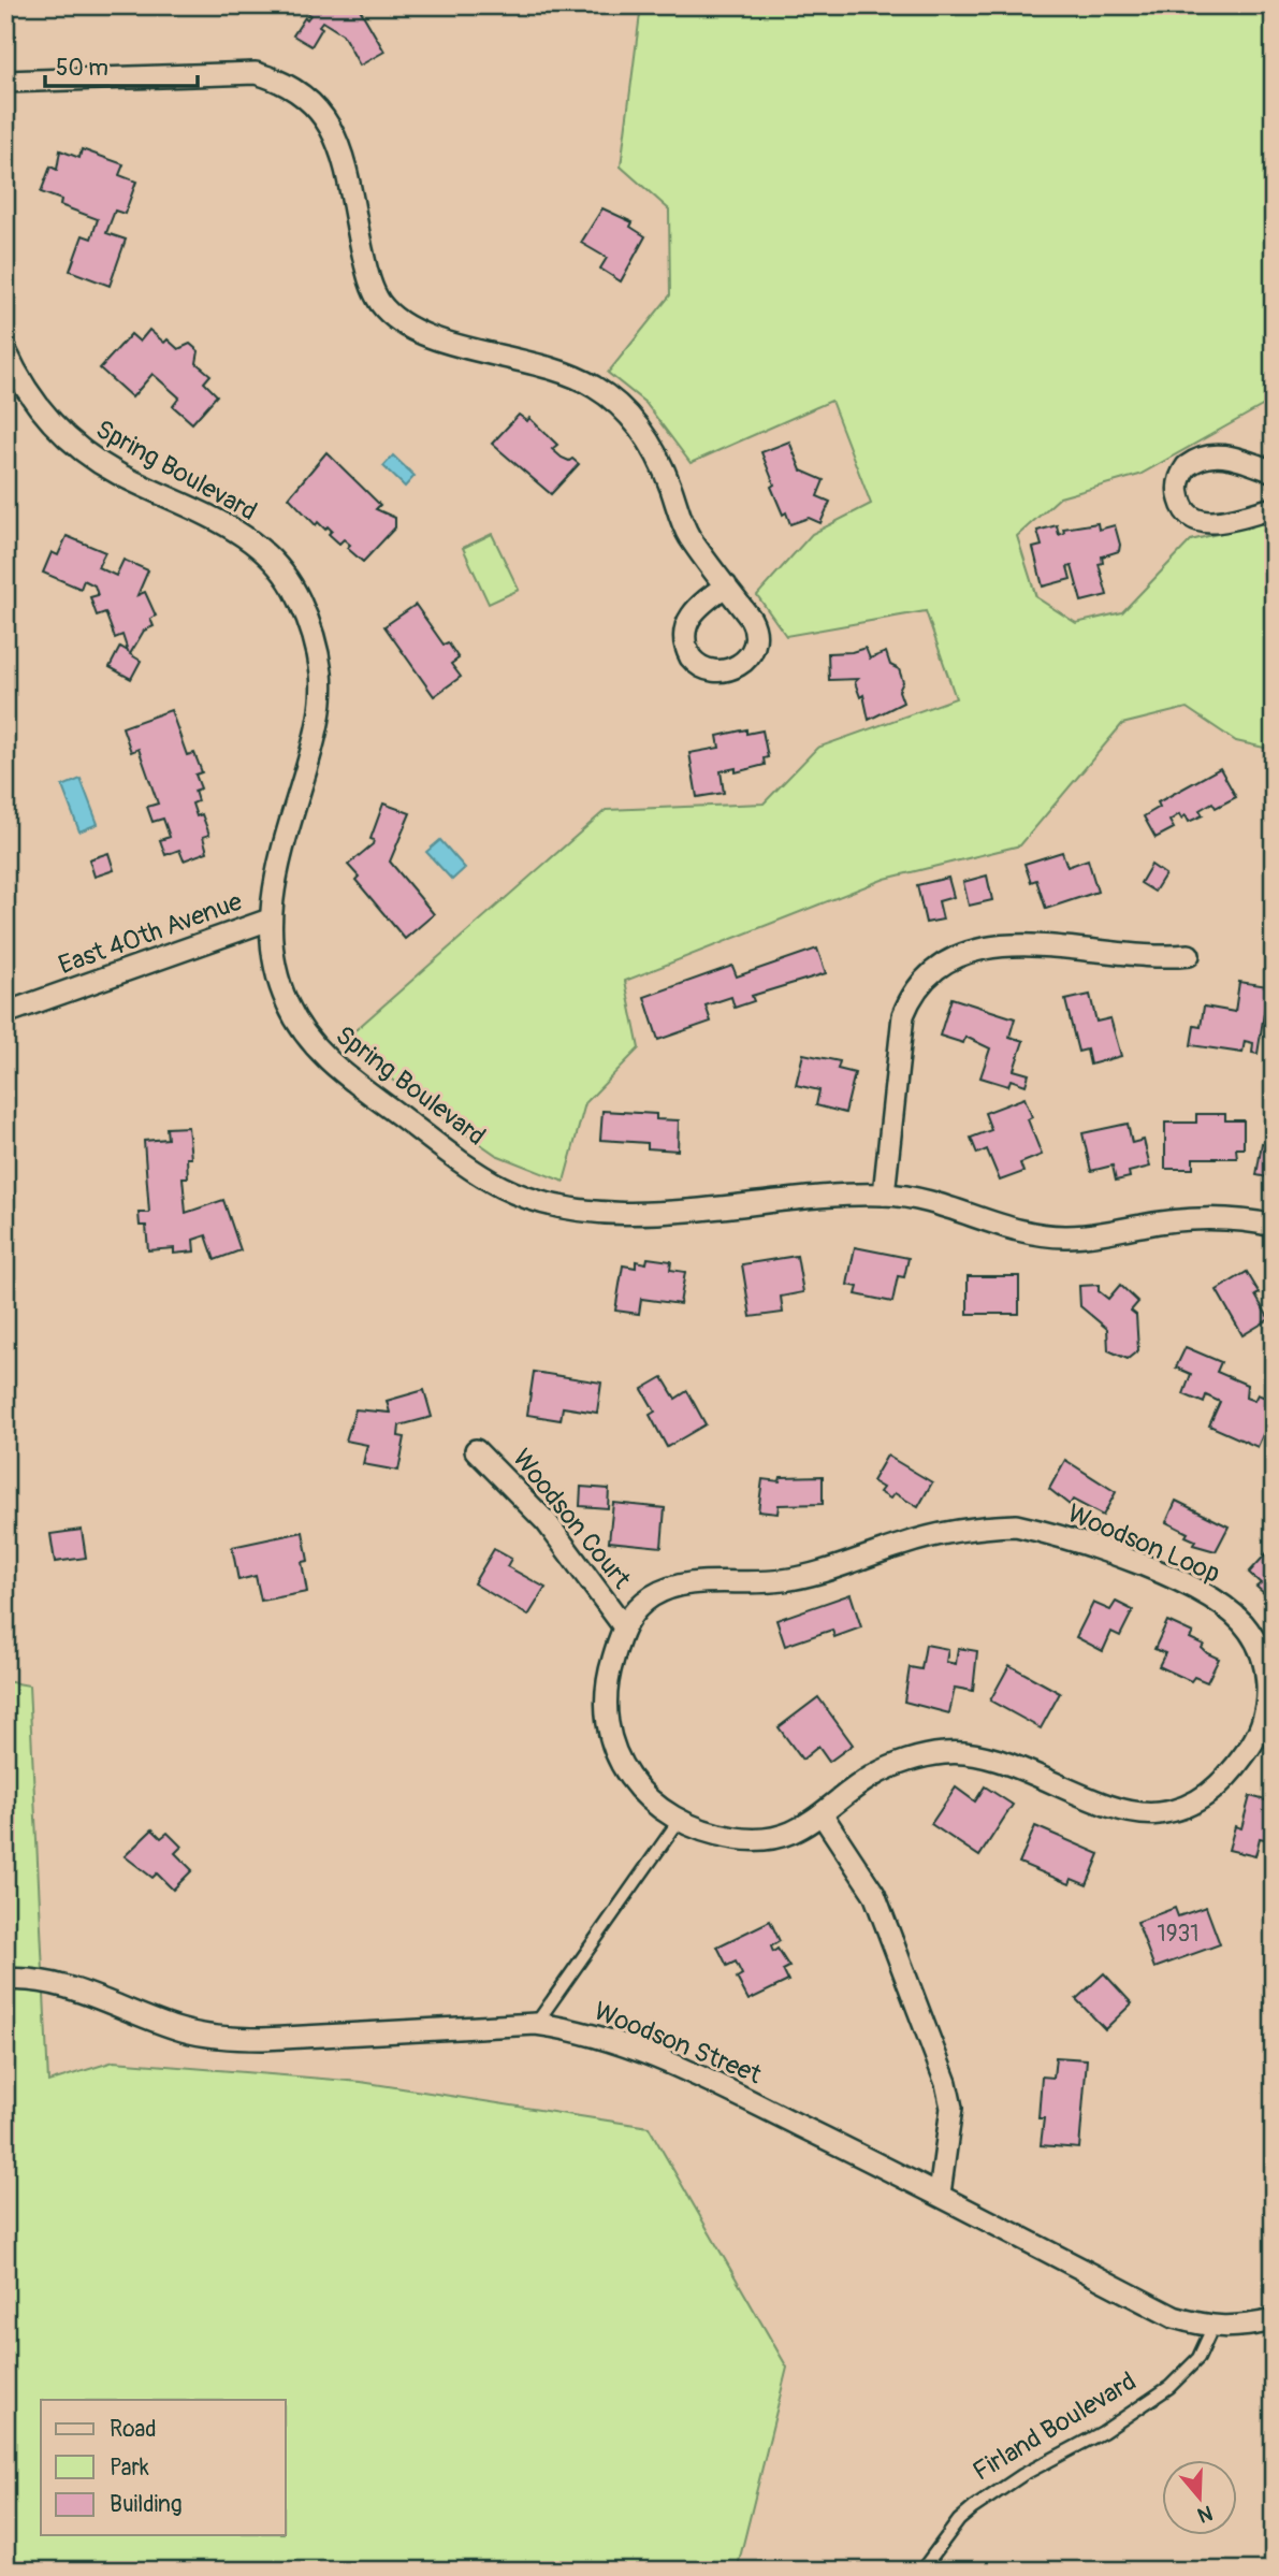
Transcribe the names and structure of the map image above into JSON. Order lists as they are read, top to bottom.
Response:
{
  "streets": {
    "street": [
      "Spring Boulevard",
      "East 40th Avenue",
      "Woodson Court",
      "Woodson Loop",
      "Woodson Street"
    ],
    "lane": ["Firland Boulevard"]
  },
  "crossings": [
    ["Spring Boulevard", "East 40th Avenue"],
    ["Woodson Court", "Woodson Loop"],
    ["Woodson Street", "Firland Boulevard"]
  ],
  "house_numbers": ["1931"],
  "legend": ["Road", "Park", "Building"],
  "scale_bar": "50 m",
  "north": "bottom"
}
